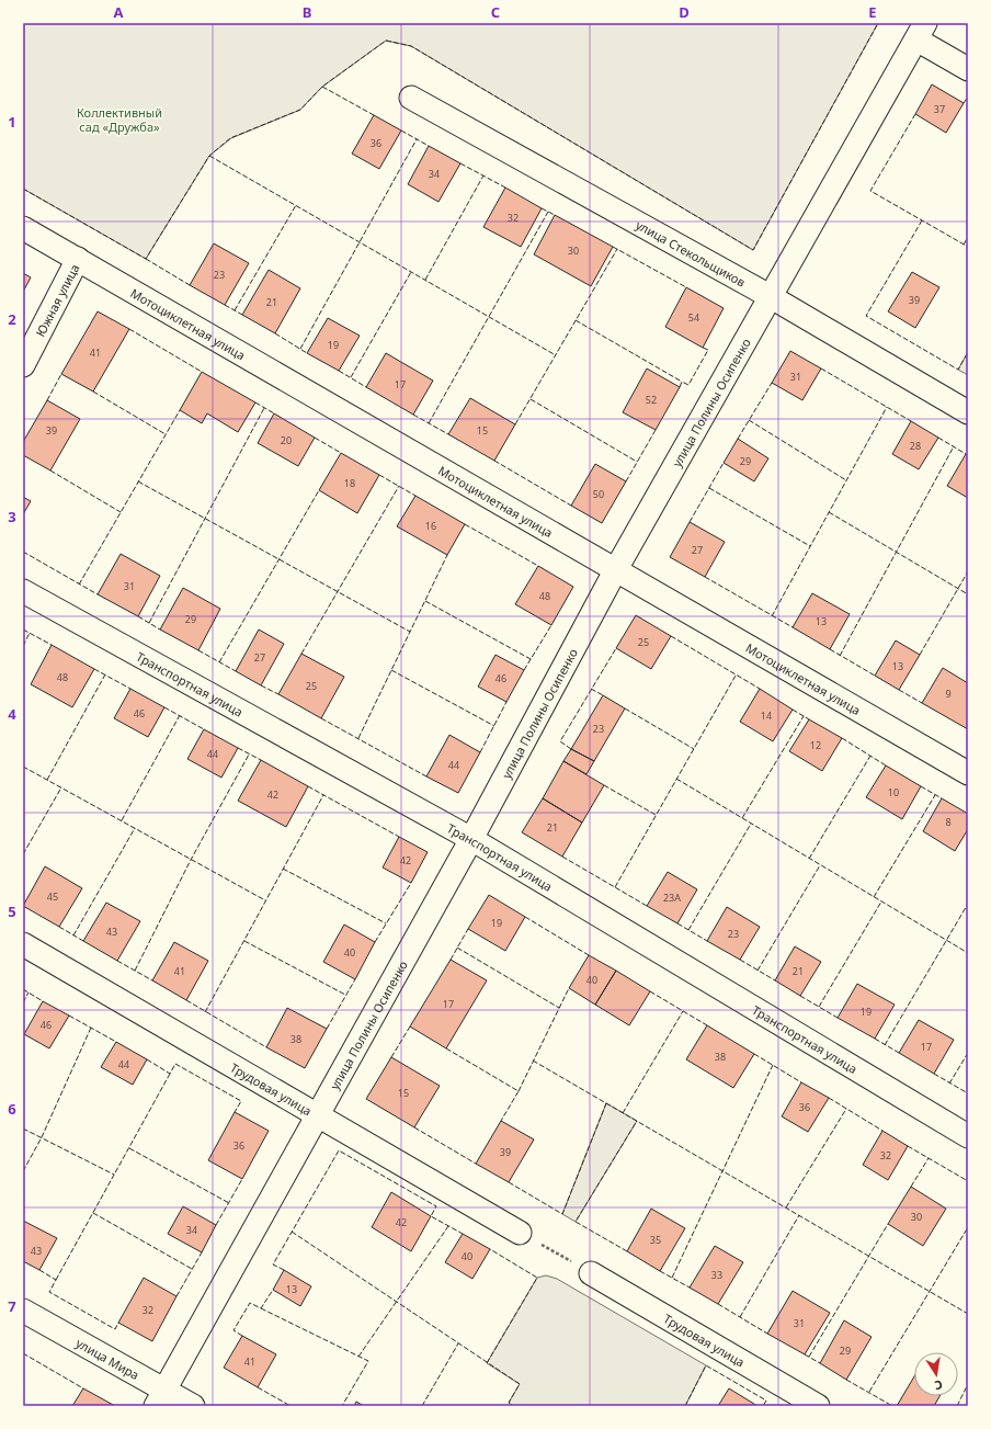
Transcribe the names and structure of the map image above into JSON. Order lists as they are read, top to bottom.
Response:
{
  "streets": {
    "street": [
      "улица Стекольщиков",
      "Южная улица",
      "Мотоциклетная улица",
      "улица Полины Осипенко",
      "Транспортная улица",
      "Трудовая улица",
      "улица Мира"
    ]
  },
  "crossings": [
    ["улица Стекольщиков", "улица Полины Осипенко"],
    ["Южная улица", "Мотоциклетная улица"],
    ["Мотоциклетная улица", "улица Полины Осипенко"],
    ["улица Полины Осипенко", "Транспортная улица"],
    ["улица Полины Осипенко", "Трудовая улица"],
    ["улица Полины Осипенко", "улица Мира"]
  ],
  "parks": ["Коллективный сад «Дружба»"],
  "house_numbers": [
    "37",
    "36",
    "34",
    "32",
    "30",
    "23",
    "39",
    "21",
    "54",
    "19",
    "41",
    "31",
    "17",
    "52",
    "39",
    "15",
    "20",
    "28",
    "29",
    "18",
    "50",
    "16",
    "27",
    "31",
    "48",
    "29",
    "13",
    "25",
    "27",
    "13",
    "48",
    "46",
    "25",
    "9",
    "46",
    "14",
    "23",
    "12",
    "44",
    "44",
    "10",
    "42",
    "8",
    "21",
    "42",
    "45",
    "23А",
    "19",
    "43",
    "23",
    "40",
    "41",
    "21",
    "40",
    "17",
    "19",
    "46",
    "38",
    "17",
    "38",
    "44",
    "15",
    "36",
    "36",
    "39",
    "32",
    "30",
    "42",
    "34",
    "35",
    "43",
    "40",
    "33",
    "13",
    "32",
    "31",
    "29",
    "41"
  ],
  "north": "bottom",
  "grid": {
    "columns": [
      "A",
      "B",
      "C",
      "D",
      "E"
    ],
    "rows": [
      "1",
      "2",
      "3",
      "4",
      "5",
      "6",
      "7"
    ]
  }
}
